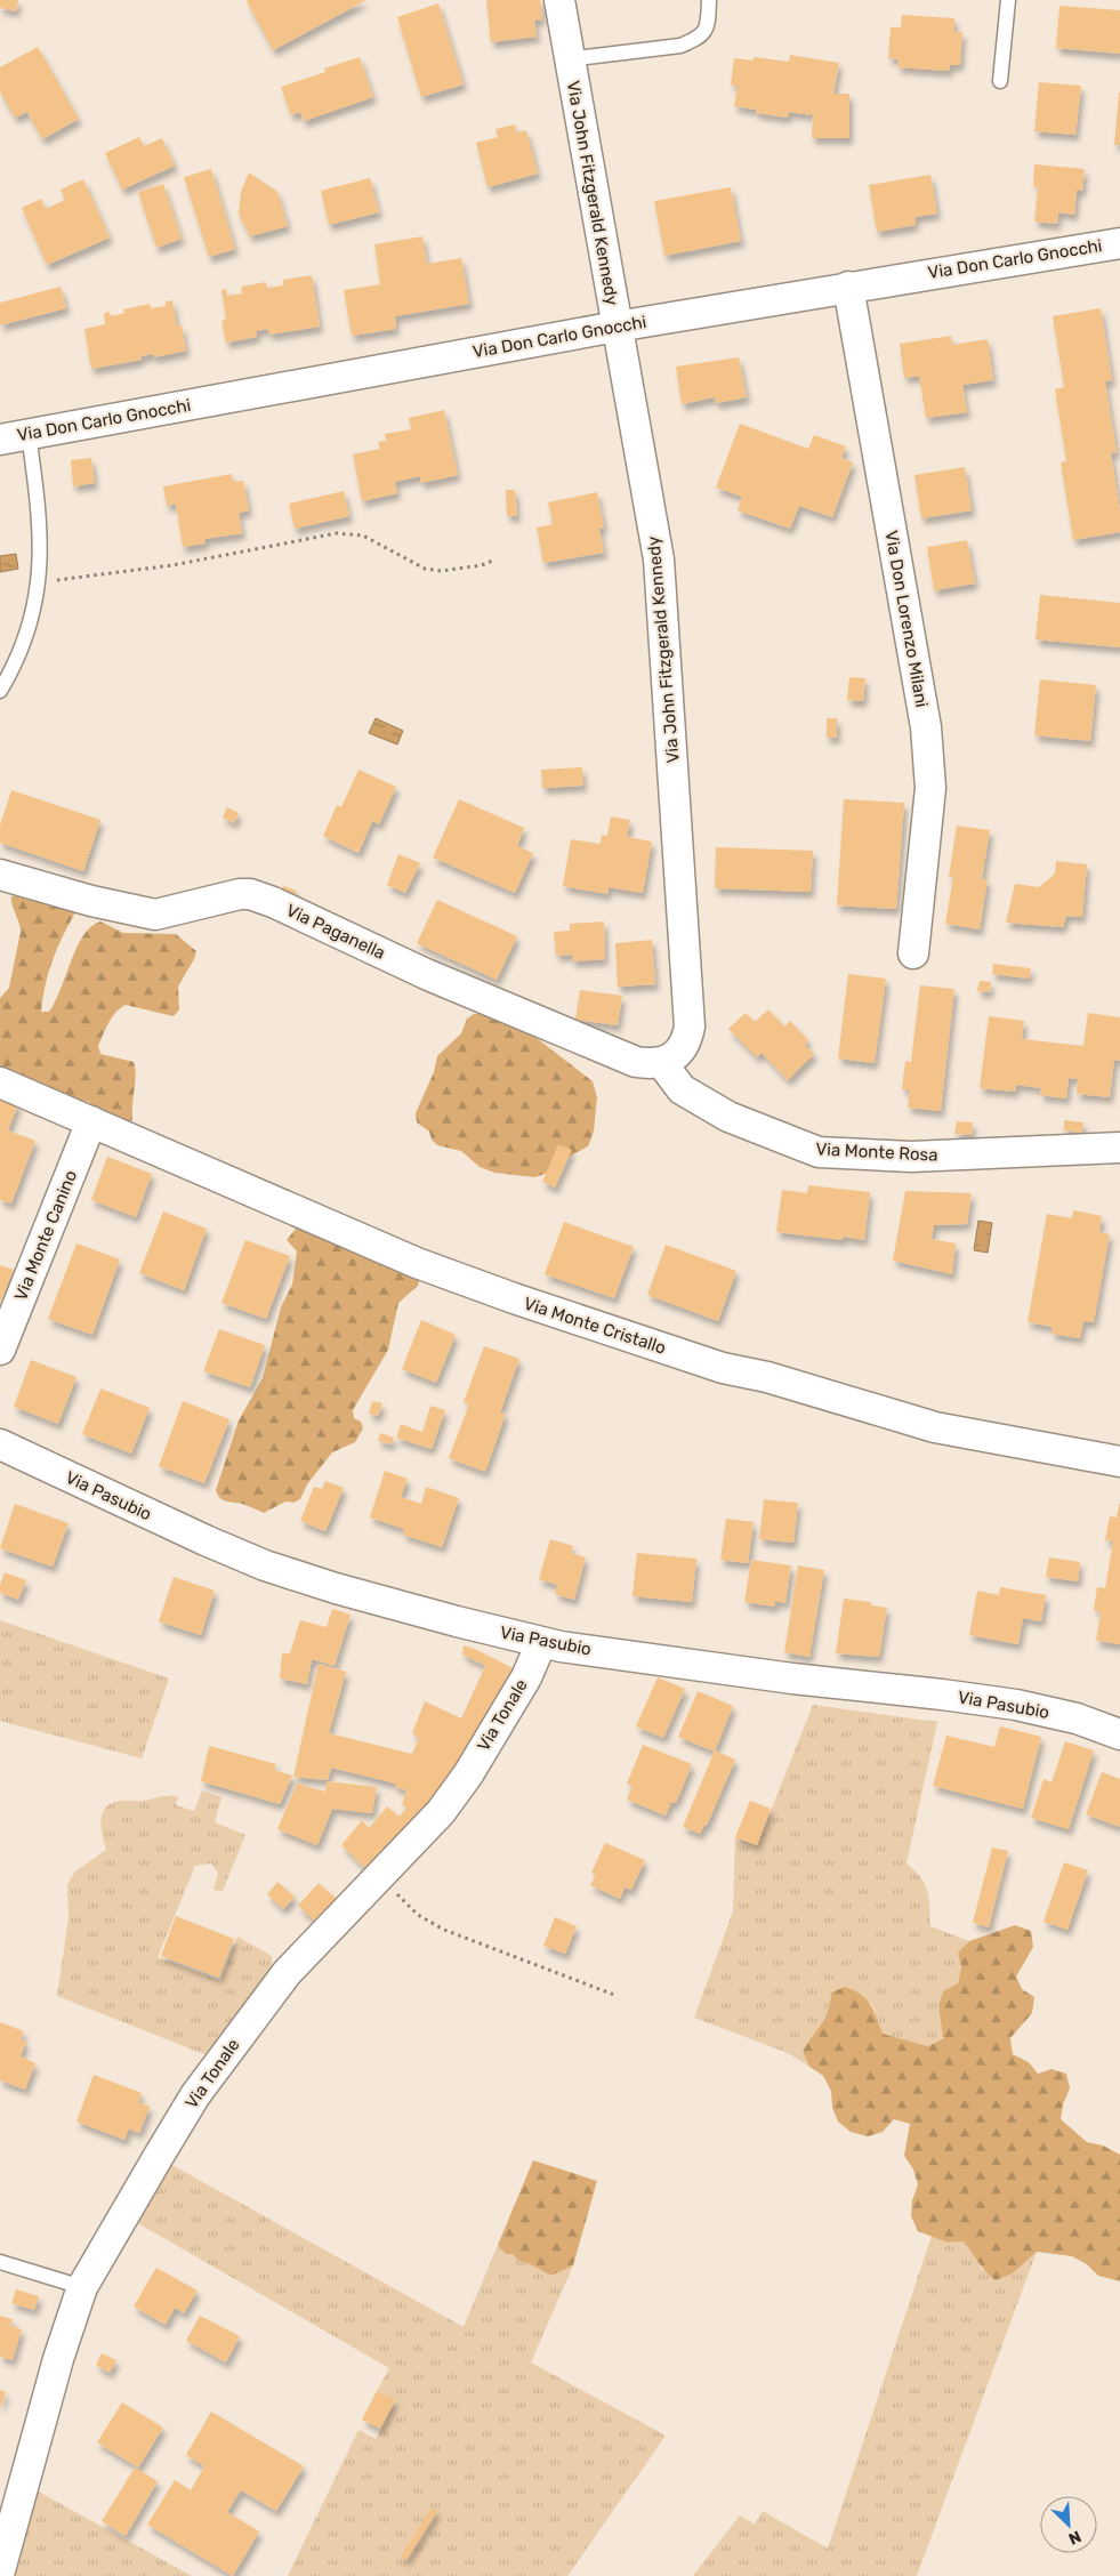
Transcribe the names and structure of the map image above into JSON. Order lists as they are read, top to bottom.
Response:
{
  "streets": {
    "street": [
      "Via John Fitzgerald Kennedy",
      "Via Don Carlo Gnocchi",
      "Via Don Lorenzo Milani",
      "Via Paganella",
      "Via Monte Rosa",
      "Via Monte Canino",
      "Via Monte Cristallo",
      "Via Pasubio",
      "Via Tonale"
    ]
  },
  "crossings": [
    ["Via John Fitzgerald Kennedy", "Via Don Carlo Gnocchi"],
    ["Via John Fitzgerald Kennedy", "Via Paganella"],
    ["Via John Fitzgerald Kennedy", "Via Monte Rosa"],
    ["Via Don Carlo Gnocchi", "Via Don Lorenzo Milani"],
    ["Via Paganella", "Via Monte Rosa"],
    ["Via Monte Canino", "Via Monte Cristallo"],
    ["Via Pasubio", "Via Tonale"]
  ],
  "north": "bottom right"
}
